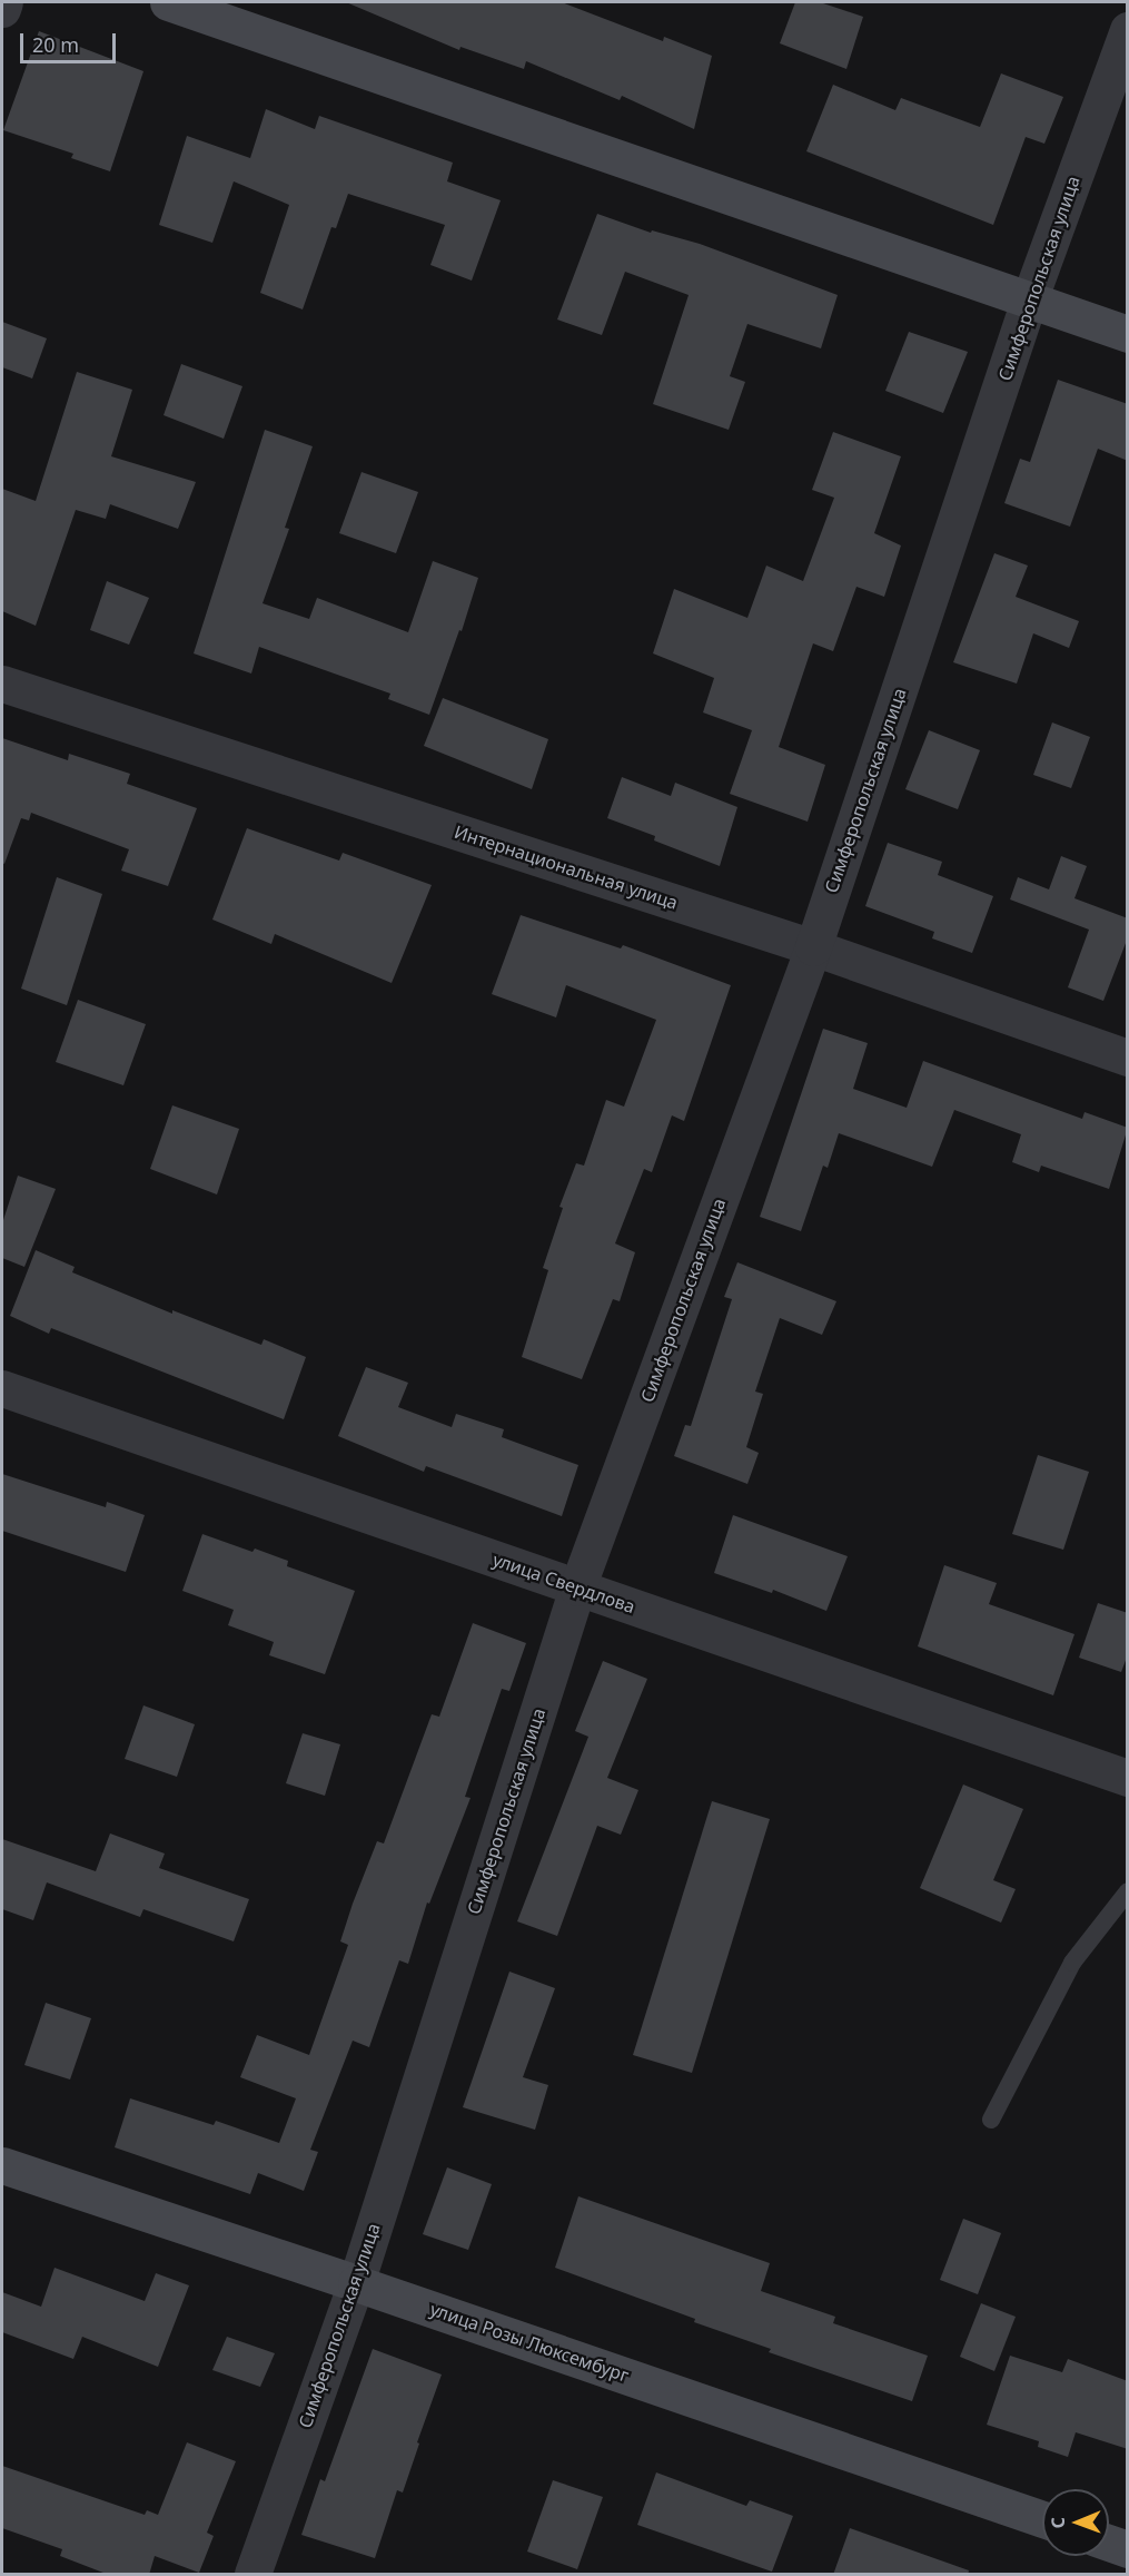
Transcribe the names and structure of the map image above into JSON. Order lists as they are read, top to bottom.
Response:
{
  "streets": {
    "main road": ["улица Розы Люксембург"],
    "street": ["Симферопольская улица", "Интернациональная улица", "улица Свердлова"]
  },
  "crossings": [
    ["Симферопольская улица", "Интернациональная улица"],
    ["Симферопольская улица", "улица Свердлова"],
    ["Симферопольская улица", "улица Розы Люксембург"]
  ],
  "scale_bar": "20 m",
  "north": "left"
}
